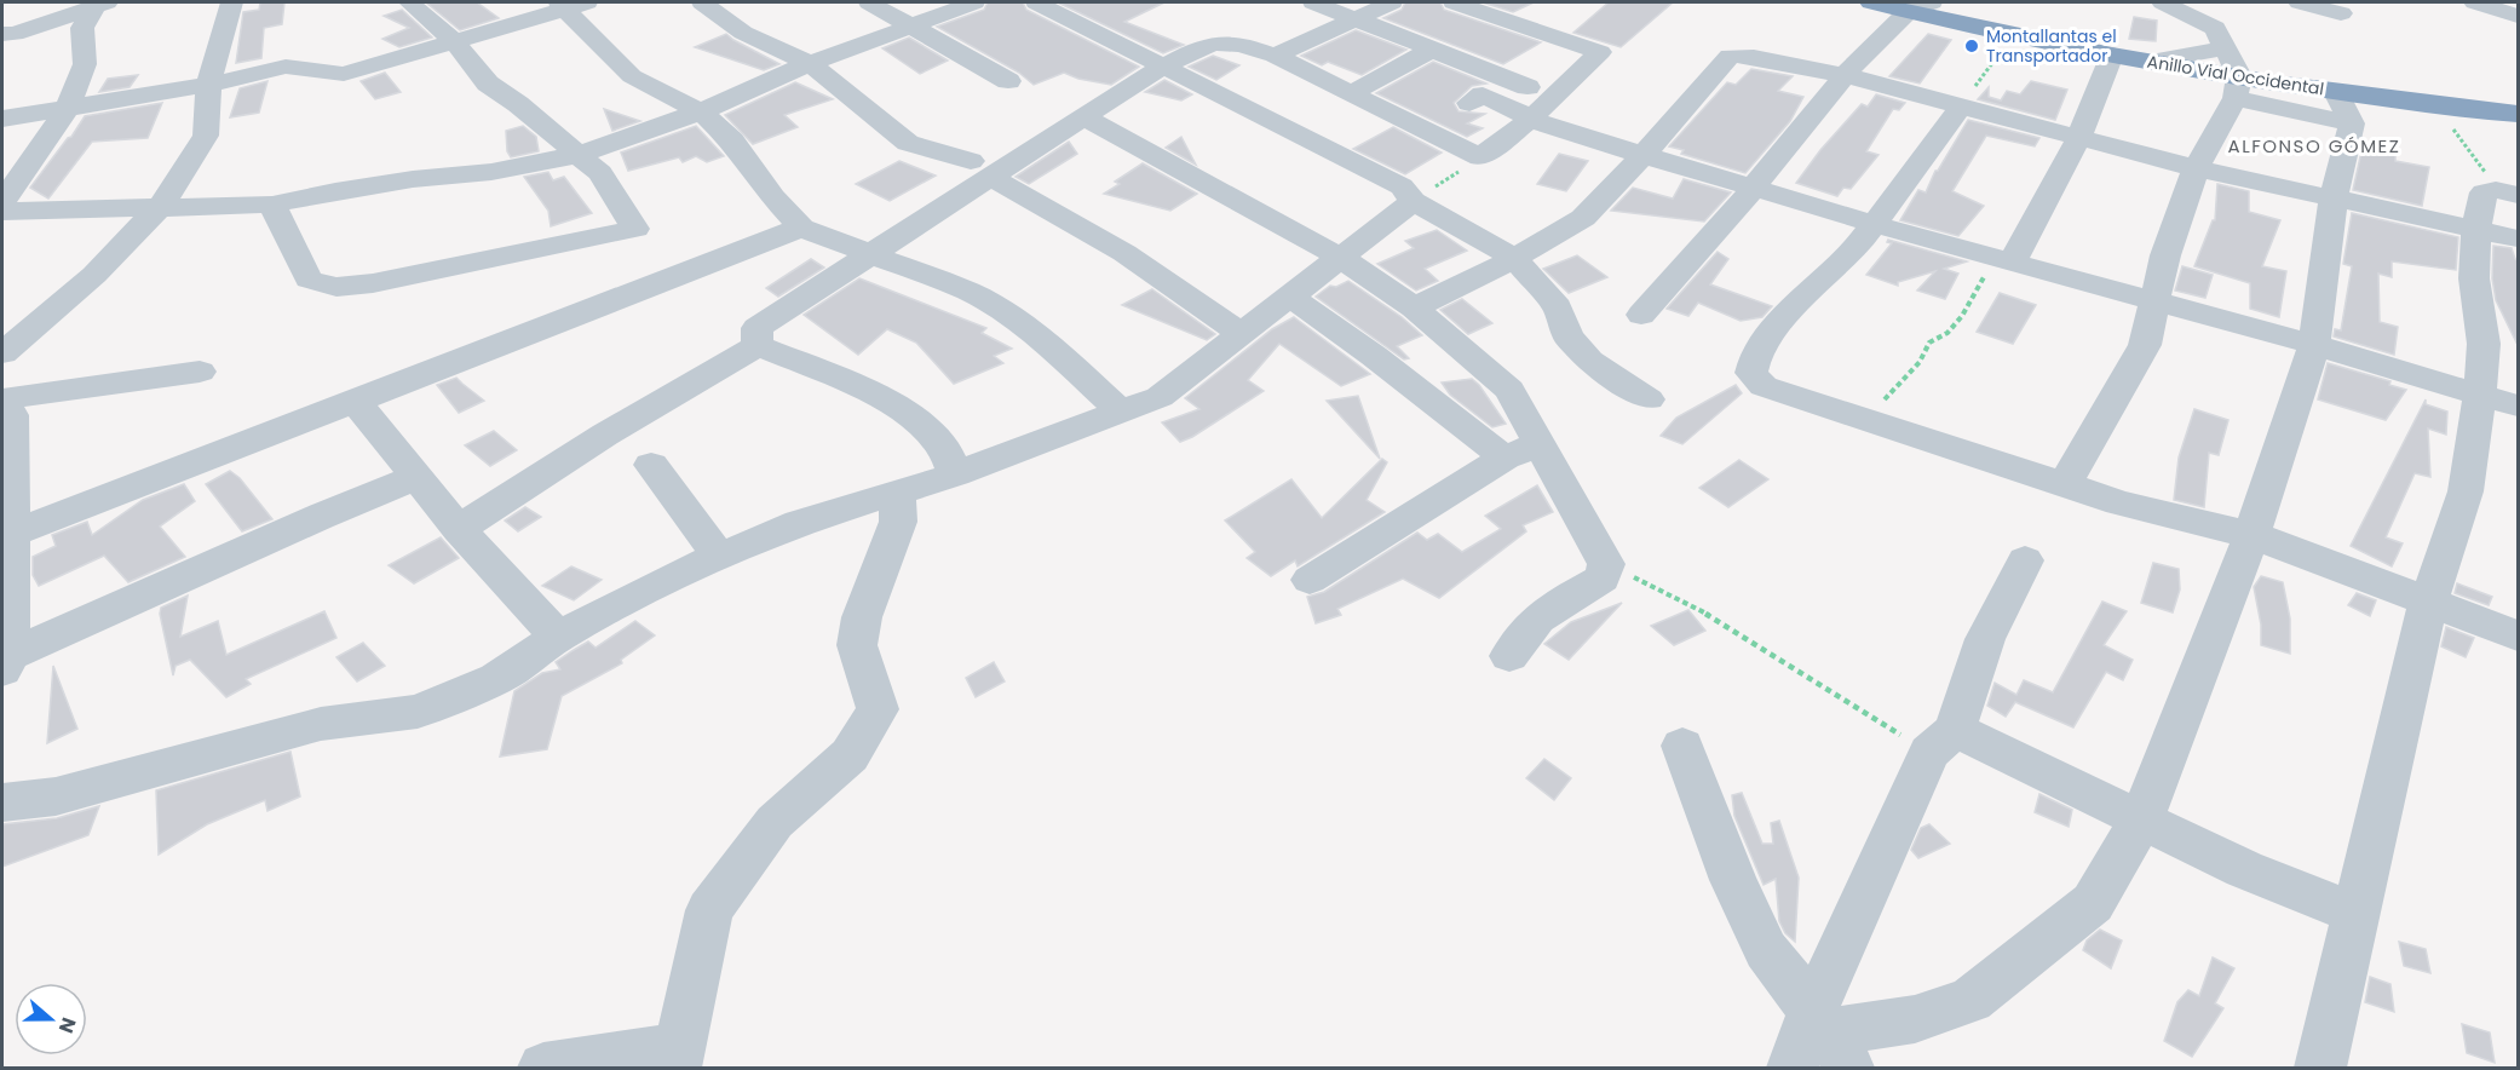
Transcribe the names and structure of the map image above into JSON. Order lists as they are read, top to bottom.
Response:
{
  "streets": {
    "highway": ["Anillo Vial Occidental"]
  },
  "districts": ["ALFONSO GÓMEZ"],
  "places": ["Montallantas el Transportador"],
  "north": "right"
}
